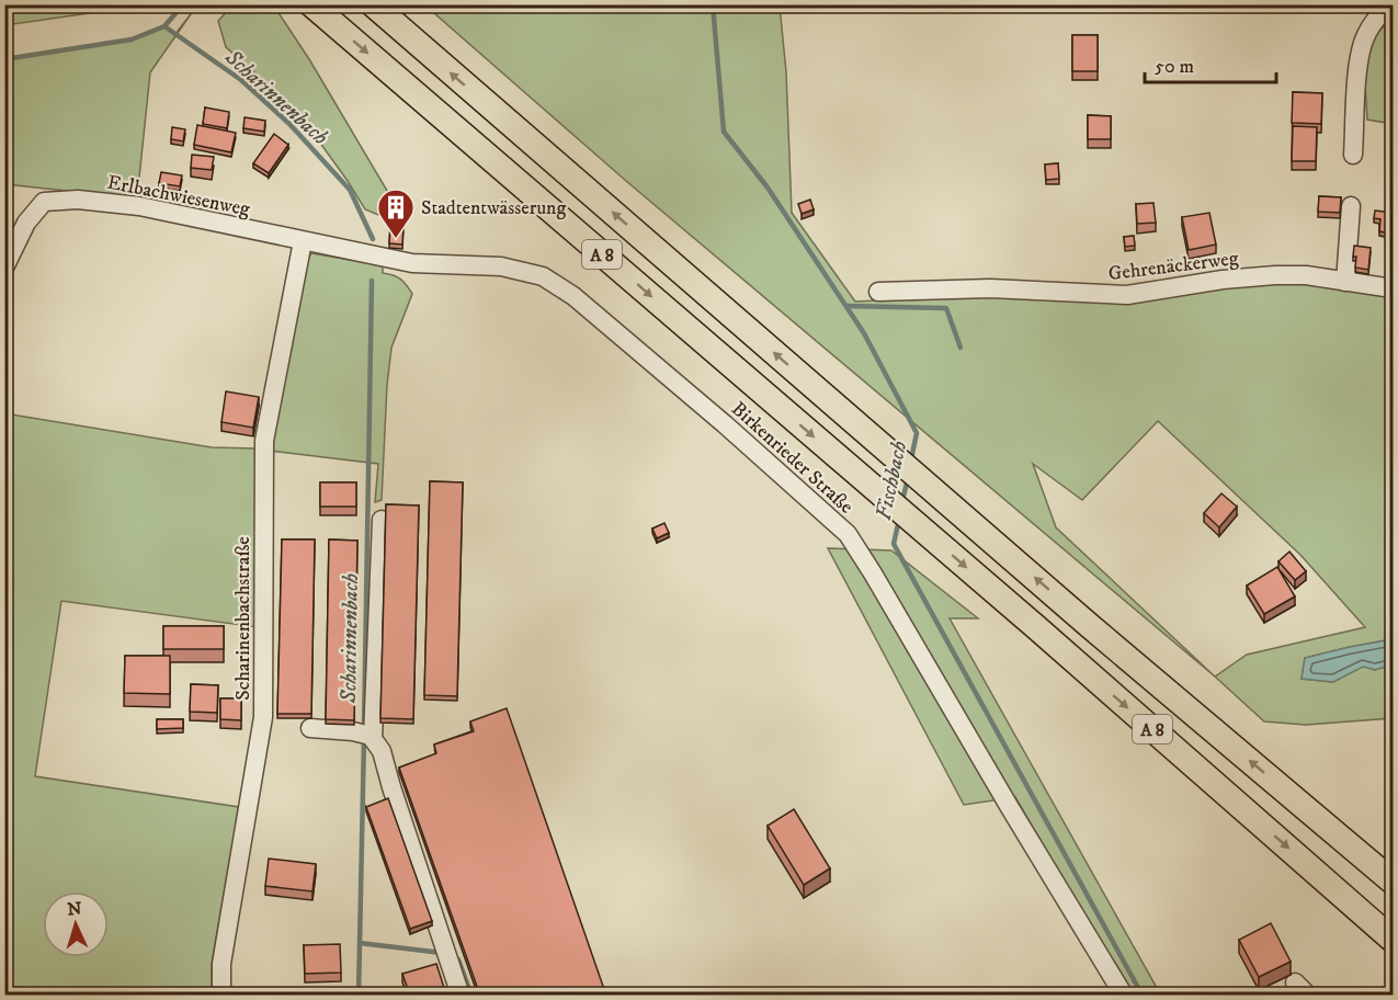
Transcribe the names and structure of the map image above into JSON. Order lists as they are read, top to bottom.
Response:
{
  "streets": {
    "highway": ["A 8"],
    "street": [
      "Erlbachwiesenweg",
      "Gehrenäckerweg",
      "Birkenrieder Straße",
      "Scharinenbachstraße"
    ]
  },
  "crossings": [
    ["Erlbachwiesenweg", "Birkenrieder Straße"],
    ["Erlbachwiesenweg", "Scharinenbachstraße"],
    ["Birkenrieder Straße", "Scharinenbachstraße"]
  ],
  "water": ["Scharinnenbach", "Fischbach"],
  "places": {
    "building": ["Stadtentwässerung"]
  },
  "scale_bar": "50 m",
  "north": "top"
}
